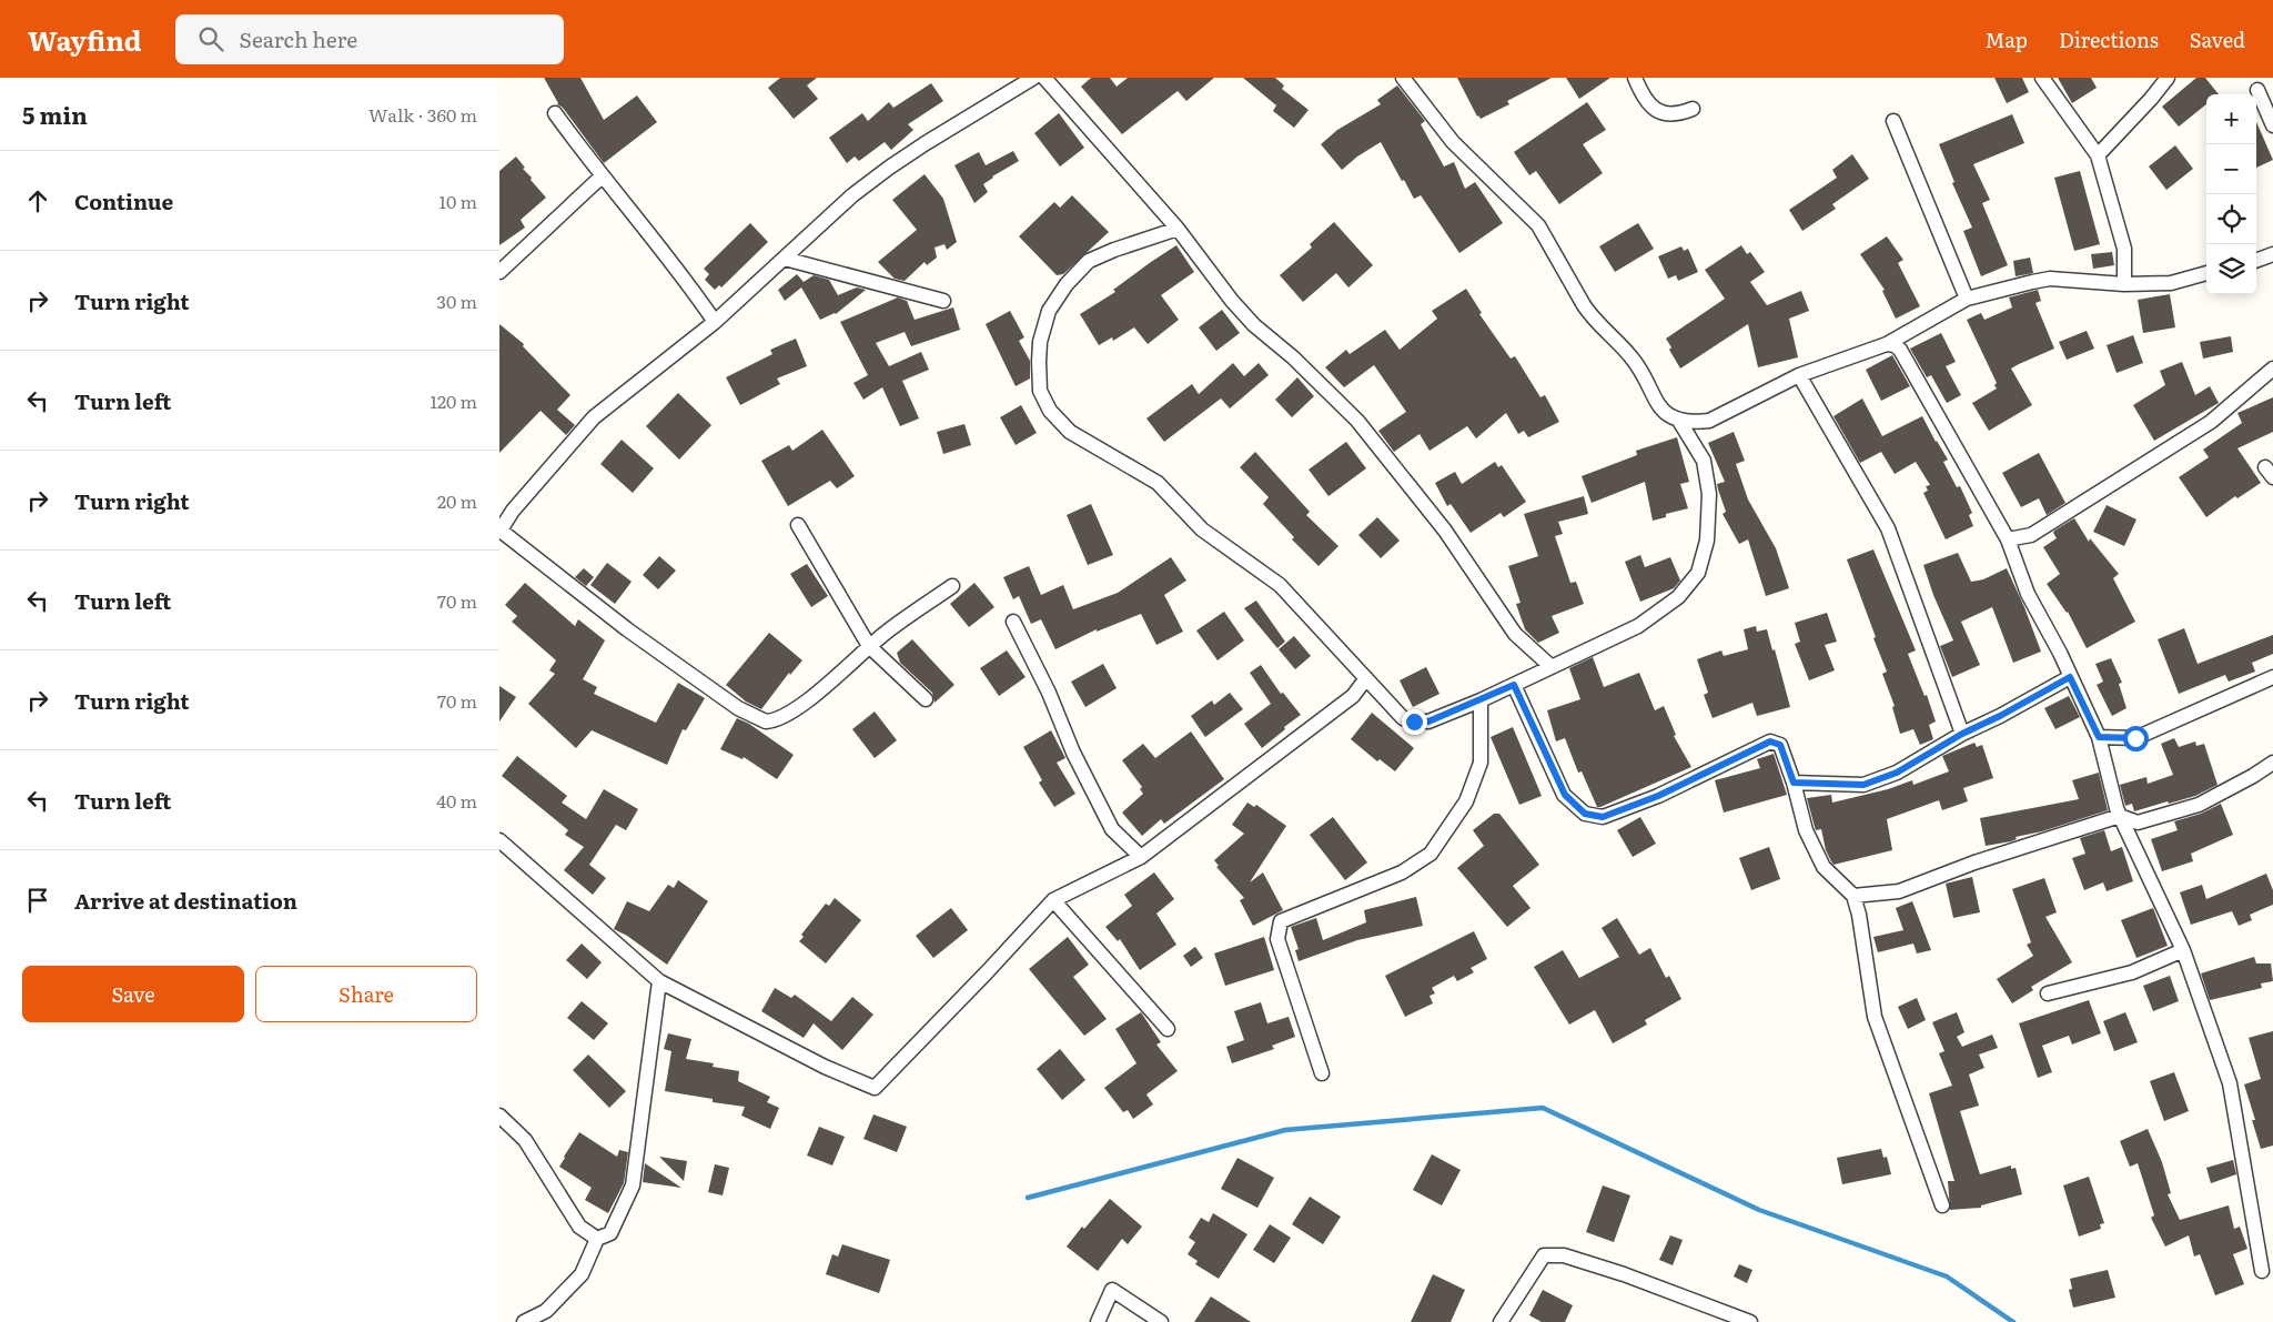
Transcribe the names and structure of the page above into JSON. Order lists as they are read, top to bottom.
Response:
{
  "page": {
    "header": "Wayfind",
    "search": "Search here",
    "nav": ["Map", "Directions", "Saved"],
    "heading": ["5 min", "Walk · 360 m"],
    "map_buttons": ["+", "−"],
    "list": [
      ["Continue", "10 m"],
      ["Turn right", "30 m"],
      ["Turn left", "120 m"],
      ["Turn right", "20 m"],
      ["Turn left", "70 m"],
      ["Turn right", "70 m"],
      ["Turn left", "40 m"],
      "Arrive at destination"
    ],
    "buttons": ["Save", "Share"]
  }
}
